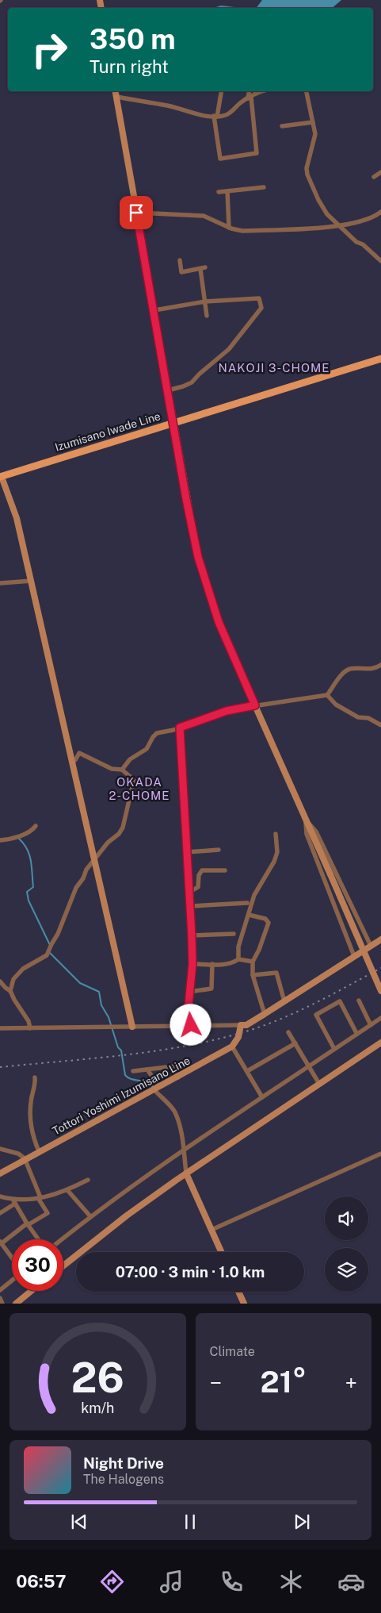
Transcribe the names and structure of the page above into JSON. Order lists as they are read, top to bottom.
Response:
{
  "streets": {
    "main road": ["Izumisano Iwade Line"],
    "street": ["Tottori Yoshimi Izumisano Line"]
  },
  "districts": ["NAKOJI 3-CHOME", "OKADA 2-CHOME"],
  "page": {
    "turn": ["350 m", "Turn right"],
    "limit": "30",
    "trip": "07:00 · 3 min · 1.0 km",
    "tile": "Climate",
    "heat": ["−", "21°", "+"],
    "song": ["Night Drive", "The Halogens"],
    "tabs": "06:57",
    "gauge": ["26", "km/h"]
  }
}
